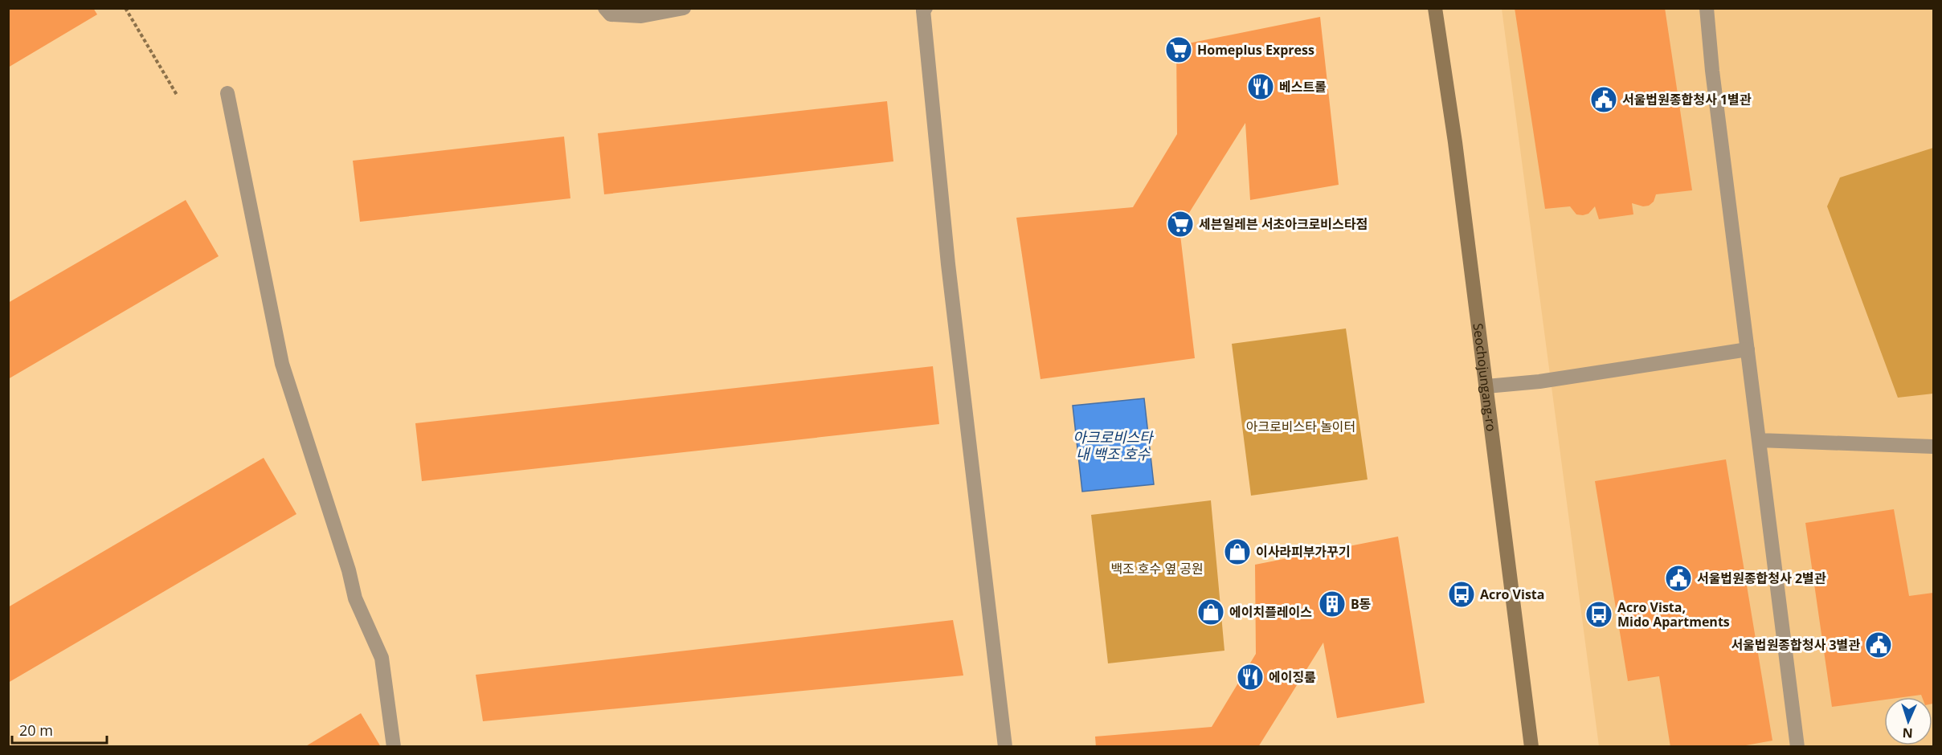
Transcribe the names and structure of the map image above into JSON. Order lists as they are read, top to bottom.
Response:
{
  "streets": {
    "main road": ["Seochojungang-ro"]
  },
  "water": ["아크로비스타 내 백조 호수"],
  "parks": ["아크로비스타 놀이터", "백조 호수 옆 공원"],
  "places": {
    "supermarket": ["Homeplus Express", "세븐일레븐 서초아크로비스타점"],
    "restaurant": ["베스트롤", "에이징룸"],
    "public building": ["서울법원종합청사 1별관", "서울법원종합청사 2별관", "서울법원종합청사 3별관"],
    "shop": ["이사라피부가꾸기", "에이치플레이스"],
    "bus stop": ["Acro Vista", "Acro Vista, Mido Apartments"],
    "building": ["B동"]
  },
  "scale_bar": "20 m",
  "north": "bottom"
}
